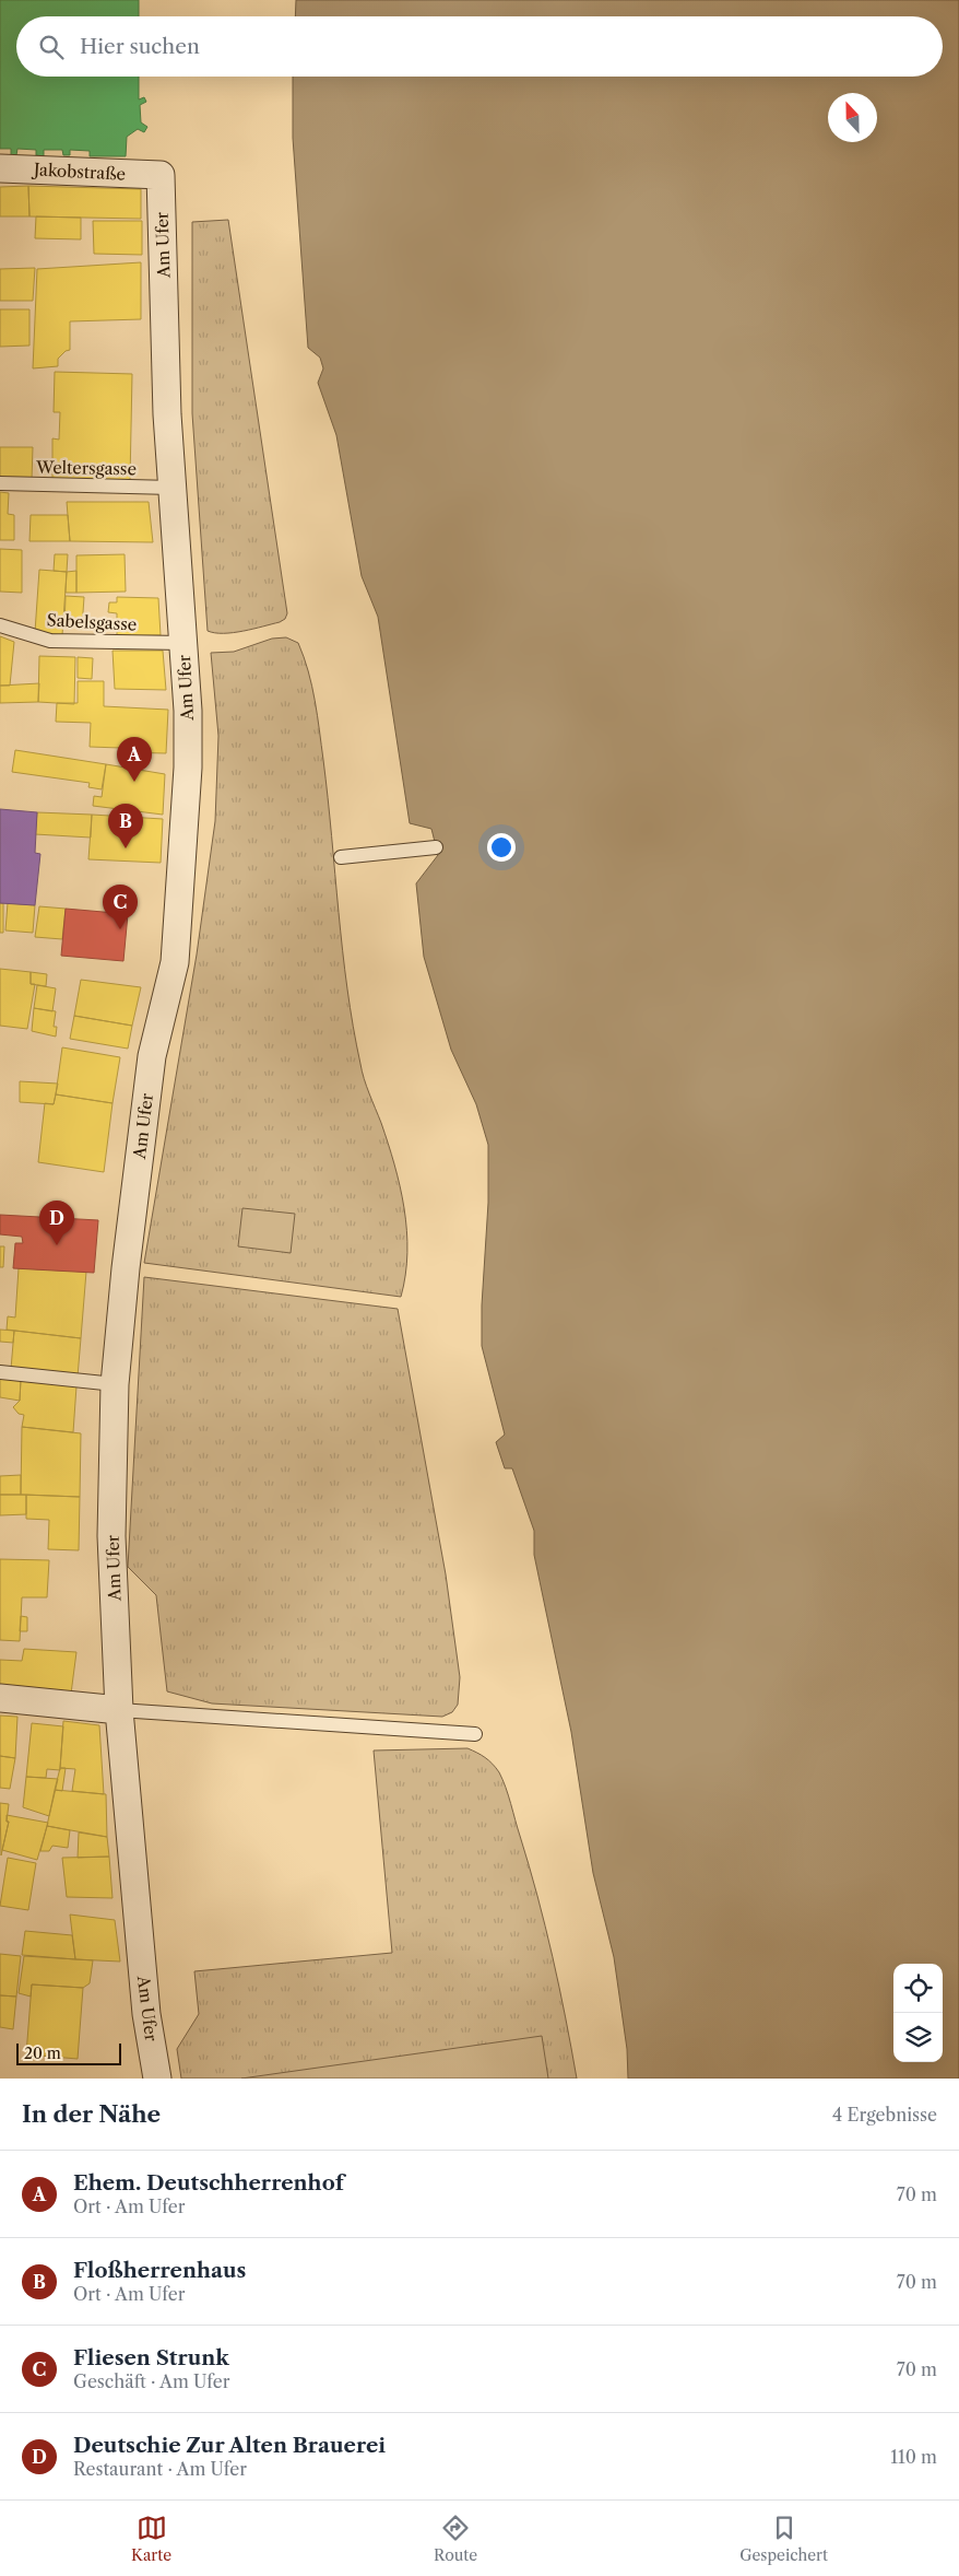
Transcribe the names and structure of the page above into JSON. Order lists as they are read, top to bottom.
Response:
{
  "streets": {
    "street": ["Jakobstraße", "Am Ufer"],
    "lane": ["Weltersgasse", "Sabelsgasse"]
  },
  "crossings": [
    ["Jakobstraße", "Am Ufer"],
    ["Am Ufer", "Weltersgasse"],
    ["Am Ufer", "Sabelsgasse"]
  ],
  "scale_bar": "20 m",
  "north": "top",
  "page": {
    "search": "Hier suchen",
    "pins": [
      "A",
      "B",
      "C",
      "D"
    ],
    "scale": "20 m",
    "heading": ["In der Nähe", "4 Ergebnisse"],
    "list": [
      {
        "mark": "A",
        "name": "Ehem. Deutschherrenhof",
        "note": "Ort · Am Ufer",
        "value": "70 m"
      },
      {
        "mark": "B",
        "name": "Floßherrenhaus",
        "note": "Ort · Am Ufer",
        "value": "70 m"
      },
      {
        "mark": "C",
        "name": "Fliesen Strunk",
        "note": "Geschäft · Am Ufer",
        "value": "70 m"
      },
      {
        "mark": "D",
        "name": "Deutschie Zur Alten Brauerei",
        "note": "Restaurant · Am Ufer",
        "value": "110 m"
      }
    ],
    "nav": ["Karte", "Route", "Gespeichert"]
  }
}
